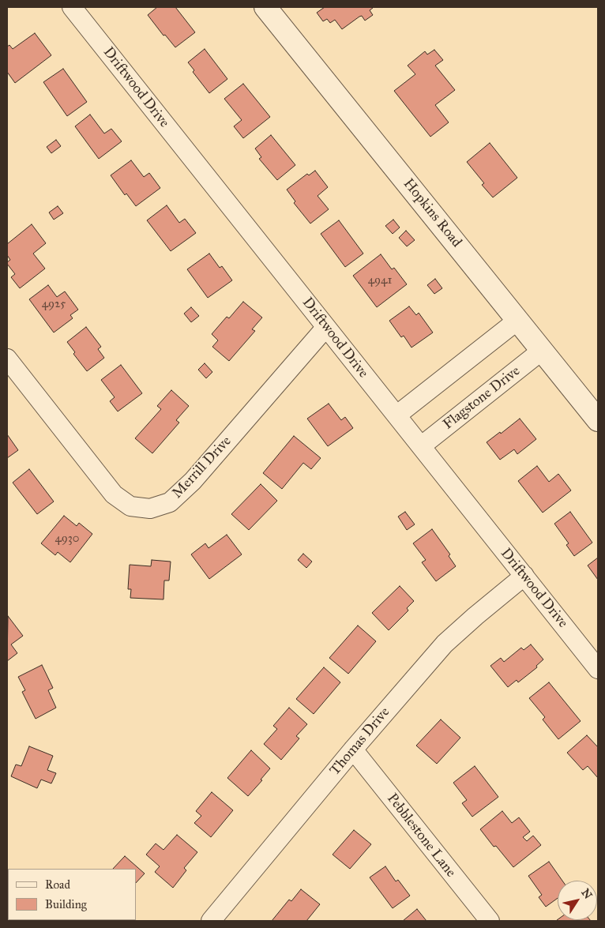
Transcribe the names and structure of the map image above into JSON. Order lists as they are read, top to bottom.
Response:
{
  "streets": {
    "street": [
      "Driftwood Drive",
      "Hopkins Road",
      "Flagstone Drive",
      "Merrill Drive",
      "Thomas Drive",
      "Pebblestone Lane"
    ]
  },
  "crossings": [
    ["Driftwood Drive", "Flagstone Drive"],
    ["Driftwood Drive", "Merrill Drive"],
    ["Driftwood Drive", "Thomas Drive"],
    ["Hopkins Road", "Flagstone Drive"],
    ["Thomas Drive", "Pebblestone Lane"]
  ],
  "house_numbers": ["4941", "4925", "4930"],
  "legend": ["Road", "Building"],
  "north": "top right"
}
